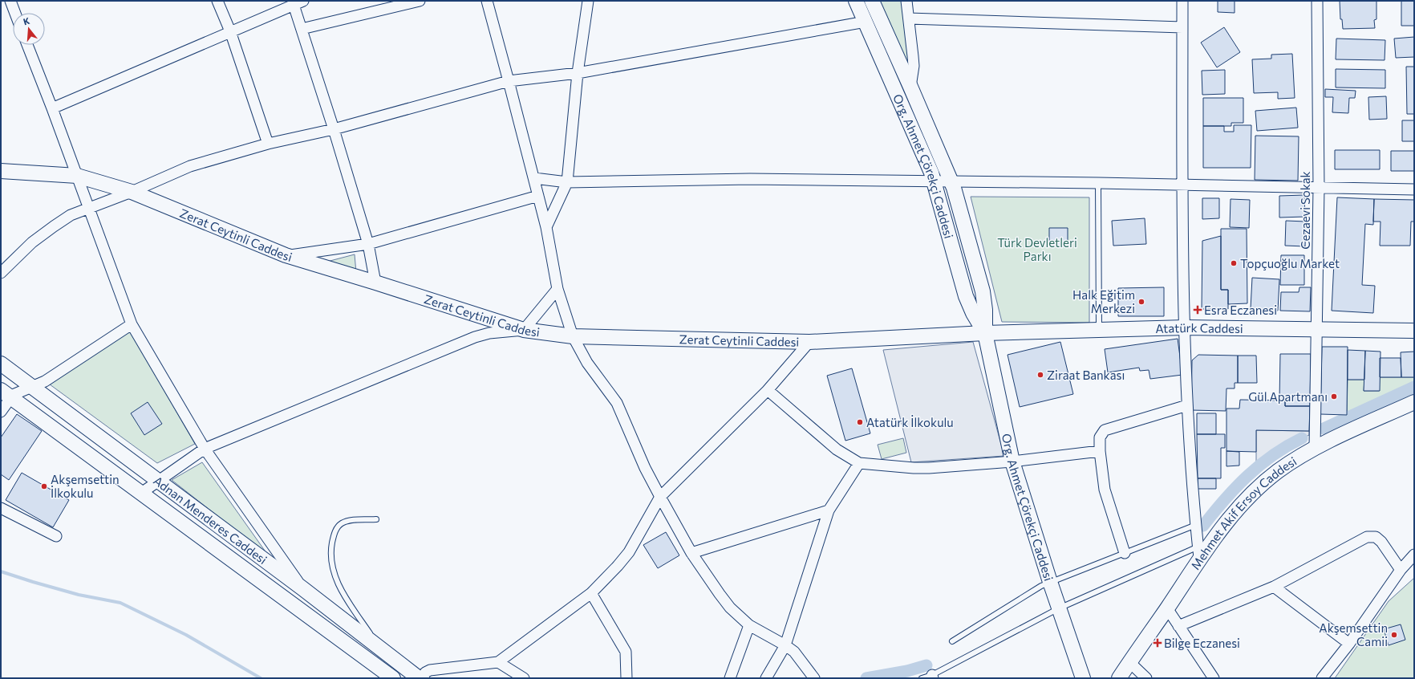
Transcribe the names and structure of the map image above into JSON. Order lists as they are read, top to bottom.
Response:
{
  "streets": {
    "main road": [
      "Org. Ahmet Çörekçi Caddesi",
      "Zerat Ceytinli Caddesi",
      "Atatürk Caddesi",
      "Mehmet Akif Ersoy Caddesi",
      "Adnan Menderes Caddesi"
    ],
    "street": ["Cezaevi Sokak"]
  },
  "crossings": [
    ["Org. Ahmet Çörekçi Caddesi", "Zerat Ceytinli Caddesi"],
    ["Org. Ahmet Çörekçi Caddesi", "Atatürk Caddesi"],
    ["Cezaevi Sokak", "Atatürk Caddesi"],
    ["Cezaevi Sokak", "Mehmet Akif Ersoy Caddesi"],
    ["Zerat Ceytinli Caddesi", "Atatürk Caddesi"]
  ],
  "parks": ["Türk Devletleri Parkı"],
  "places": {
    "other": [
      "Topçuoğlu Market",
      "Halk Eğitim Merkezi",
      "Ziraat Bankası",
      "Gül Apartmanı",
      "Atatürk İlkokulu",
      "Akşemsettin İlkokulu",
      "Akşemsettin Camii"
    ],
    "health": ["Esra Eczanesi", "Bilge Eczanesi"]
  },
  "north": "top"
}
